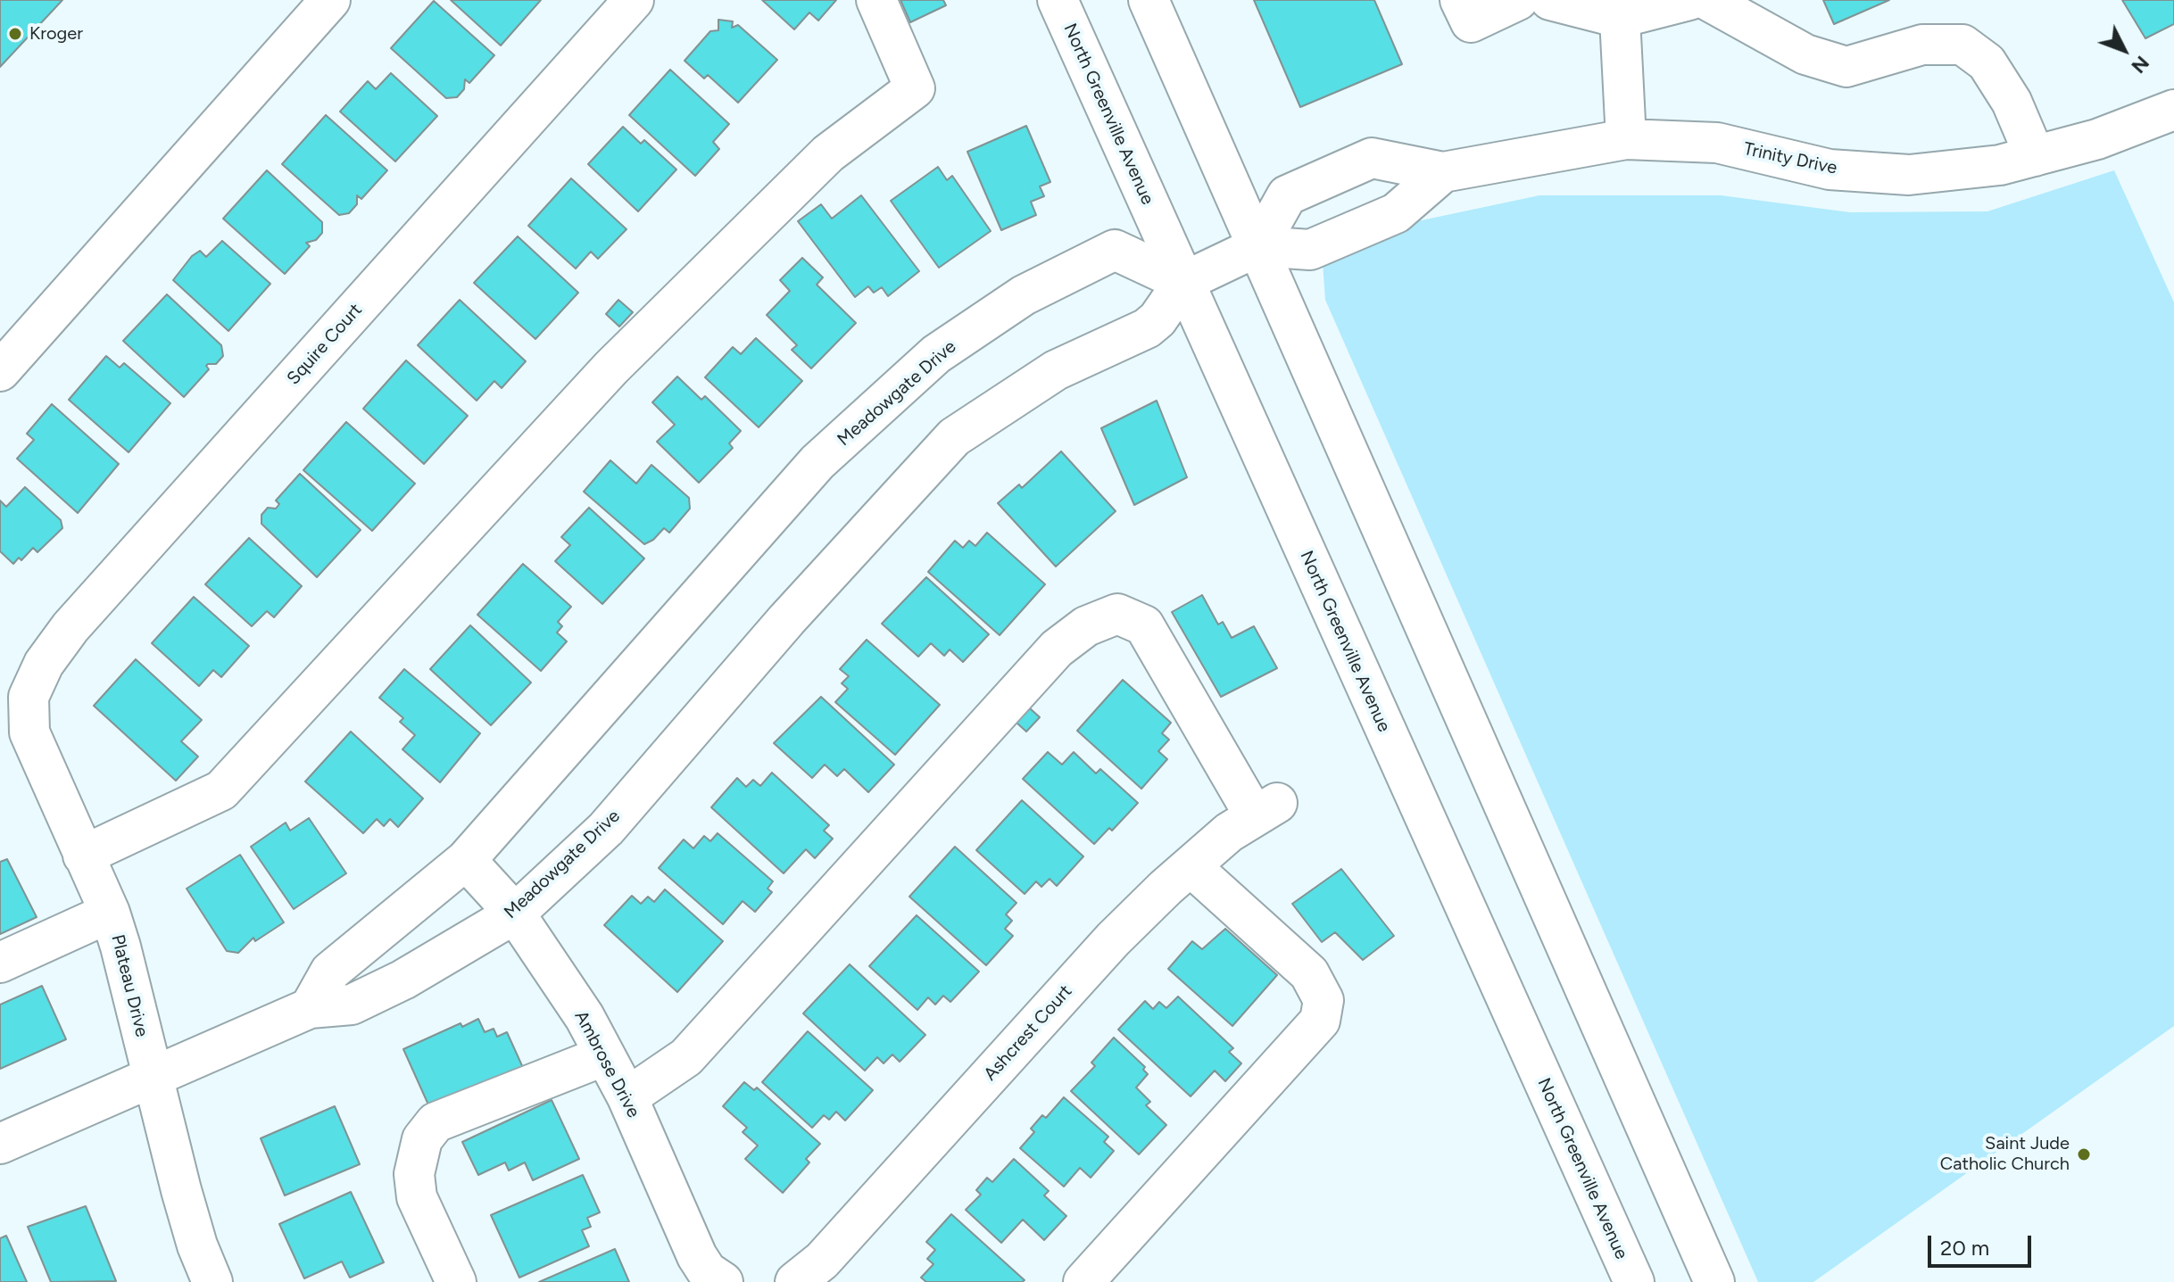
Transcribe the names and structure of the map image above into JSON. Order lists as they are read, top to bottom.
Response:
{
  "streets": {
    "street": [
      "North Greenville Avenue",
      "Trinity Drive",
      "Squire Court",
      "Meadowgate Drive",
      "Plateau Drive",
      "Ashcrest Court",
      "Ambrose Drive"
    ]
  },
  "crossings": [
    ["North Greenville Avenue", "Meadowgate Drive"],
    ["Squire Court", "Plateau Drive"],
    ["Meadowgate Drive", "Plateau Drive"],
    ["Meadowgate Drive", "Ambrose Drive"],
    ["Ashcrest Court", "Ambrose Drive"]
  ],
  "places": ["Kroger", "Saint Jude Catholic Church"],
  "scale_bar": "20 m",
  "north": "bottom right"
}
